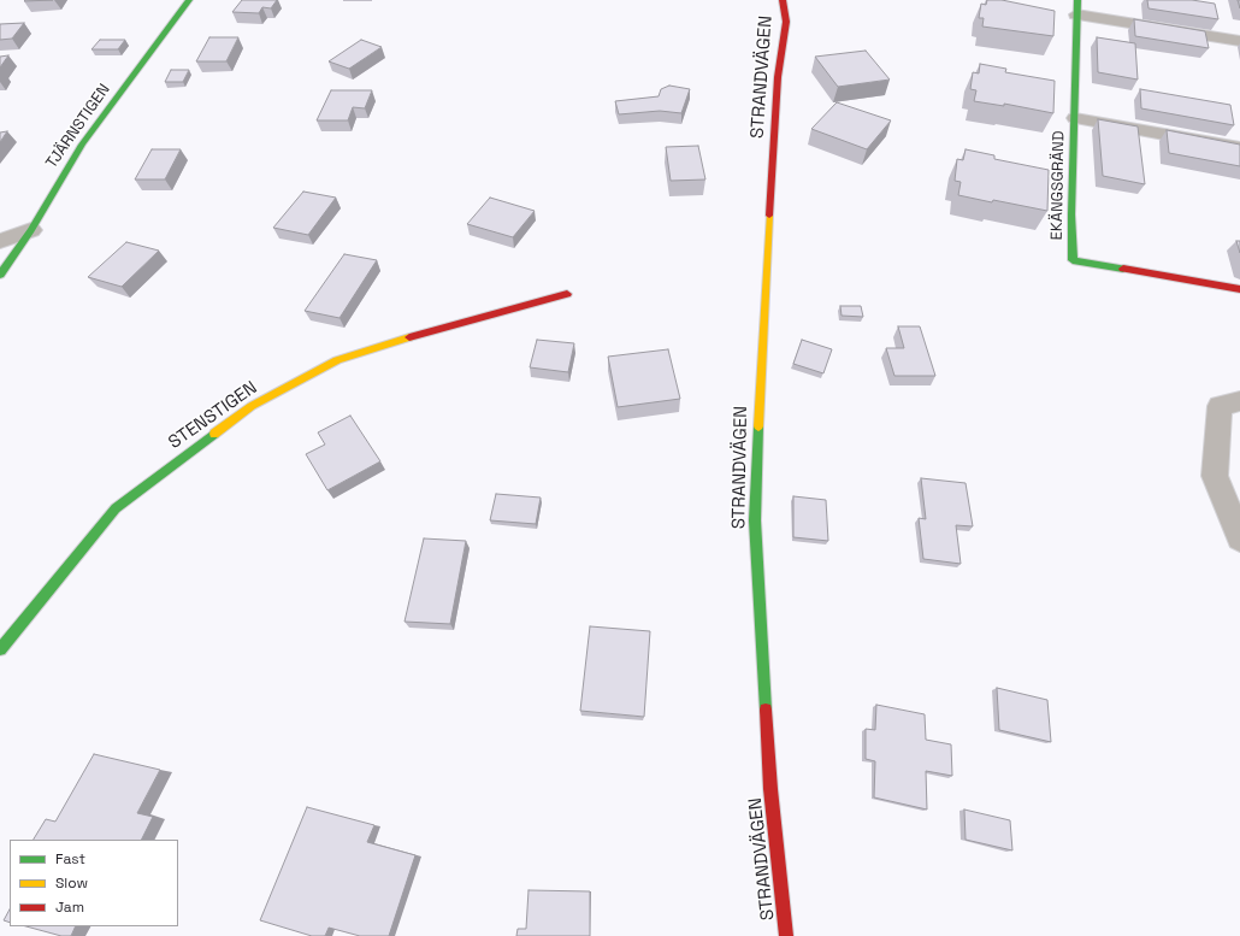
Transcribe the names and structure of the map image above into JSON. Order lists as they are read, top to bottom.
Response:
{
  "streets": {
    "street": [
      "STRANDVÄGEN",
      "TJÄRNSTIGEN",
      "EKÄNGSGRÄND",
      "STENSTIGEN"
    ]
  },
  "legend": ["Fast", "Slow", "Jam"]
}
